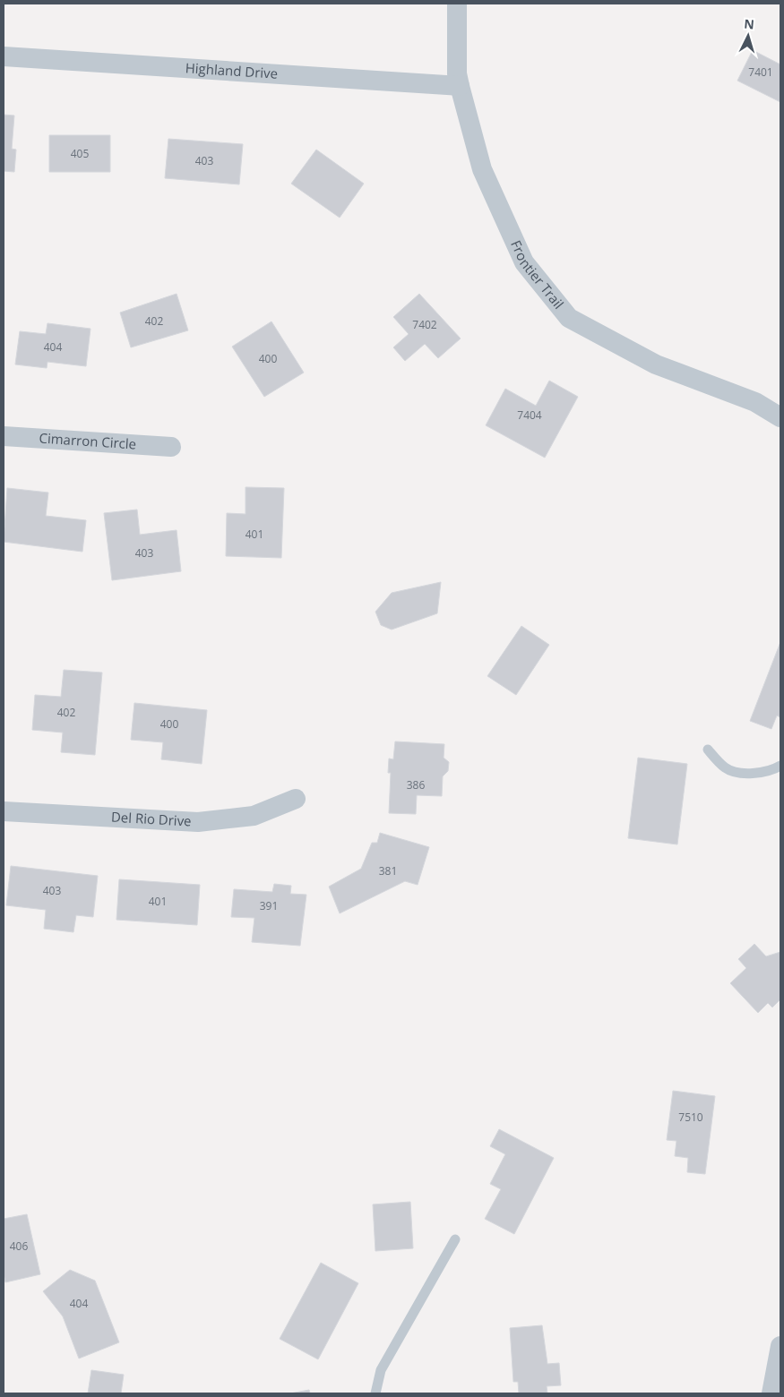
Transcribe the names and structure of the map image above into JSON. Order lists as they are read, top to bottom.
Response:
{
  "streets": {
    "street": [
      "Highland Drive",
      "Frontier Trail",
      "Cimarron Circle",
      "Del Rio Drive"
    ]
  },
  "crossings": [
    ["Highland Drive", "Frontier Trail"]
  ],
  "house_numbers": [
    "7401",
    "405",
    "403",
    "402",
    "7402",
    "404",
    "400",
    "7404",
    "401",
    "403",
    "402",
    "400",
    "386",
    "381",
    "403",
    "401",
    "391",
    "7510",
    "406",
    "404"
  ],
  "north": "top"
}
